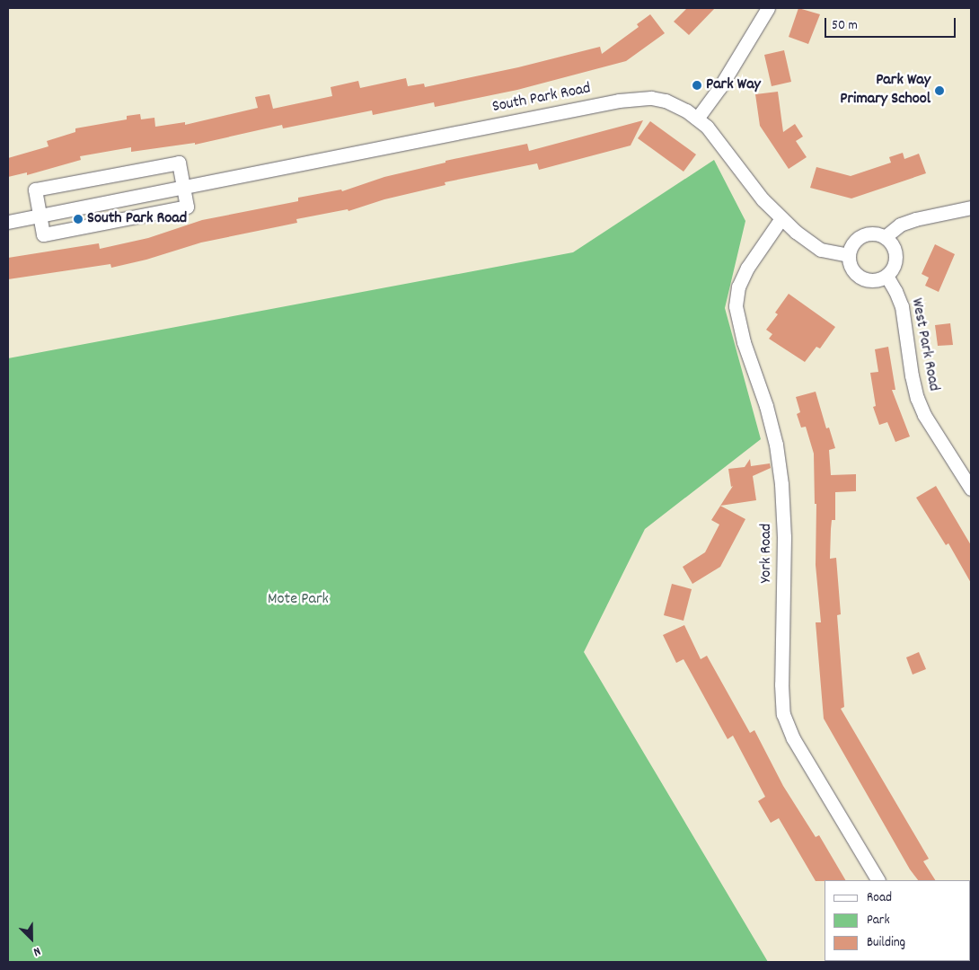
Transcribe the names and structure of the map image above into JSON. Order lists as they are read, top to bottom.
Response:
{
  "streets": {
    "street": ["South Park Road", "West Park Road", "York Road"]
  },
  "crossings": [
    ["South Park Road", "West Park Road"],
    ["South Park Road", "York Road"]
  ],
  "parks": ["Mote Park"],
  "places": ["Park Way", "Park Way Primary School", "South Park Road"],
  "legend": ["Road", "Park", "Building"],
  "scale_bar": "50 m",
  "north": "bottom right"
}
